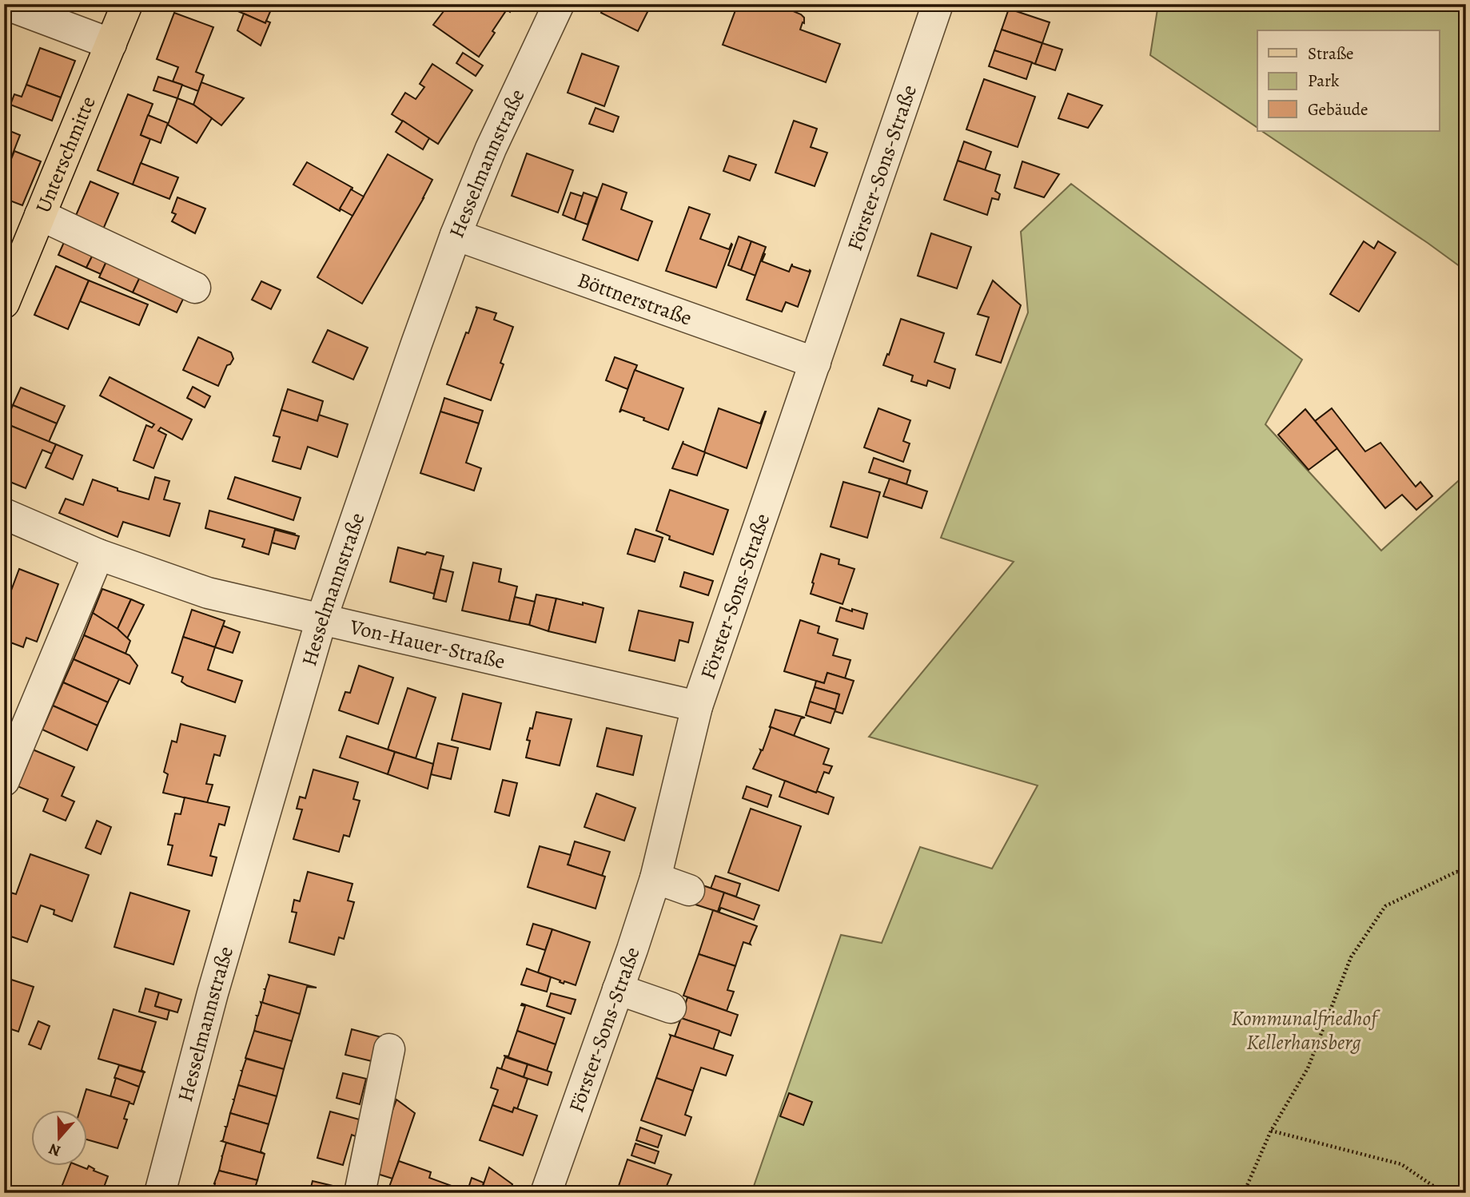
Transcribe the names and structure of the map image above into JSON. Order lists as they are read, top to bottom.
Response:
{
  "streets": {
    "main road": ["Unterschmitte"],
    "street": [
      "Hesselmannstraße",
      "Förster-Sons-Straße",
      "Böttnerstraße",
      "Von-Hauer-Straße"
    ]
  },
  "crossings": [
    ["Hesselmannstraße", "Böttnerstraße"],
    ["Hesselmannstraße", "Von-Hauer-Straße"],
    ["Förster-Sons-Straße", "Böttnerstraße"],
    ["Förster-Sons-Straße", "Von-Hauer-Straße"]
  ],
  "parks": ["Kommunalfriedhof Kellerhansberg"],
  "legend": ["Straße", "Park", "Gebäude"],
  "north": "bottom"
}
